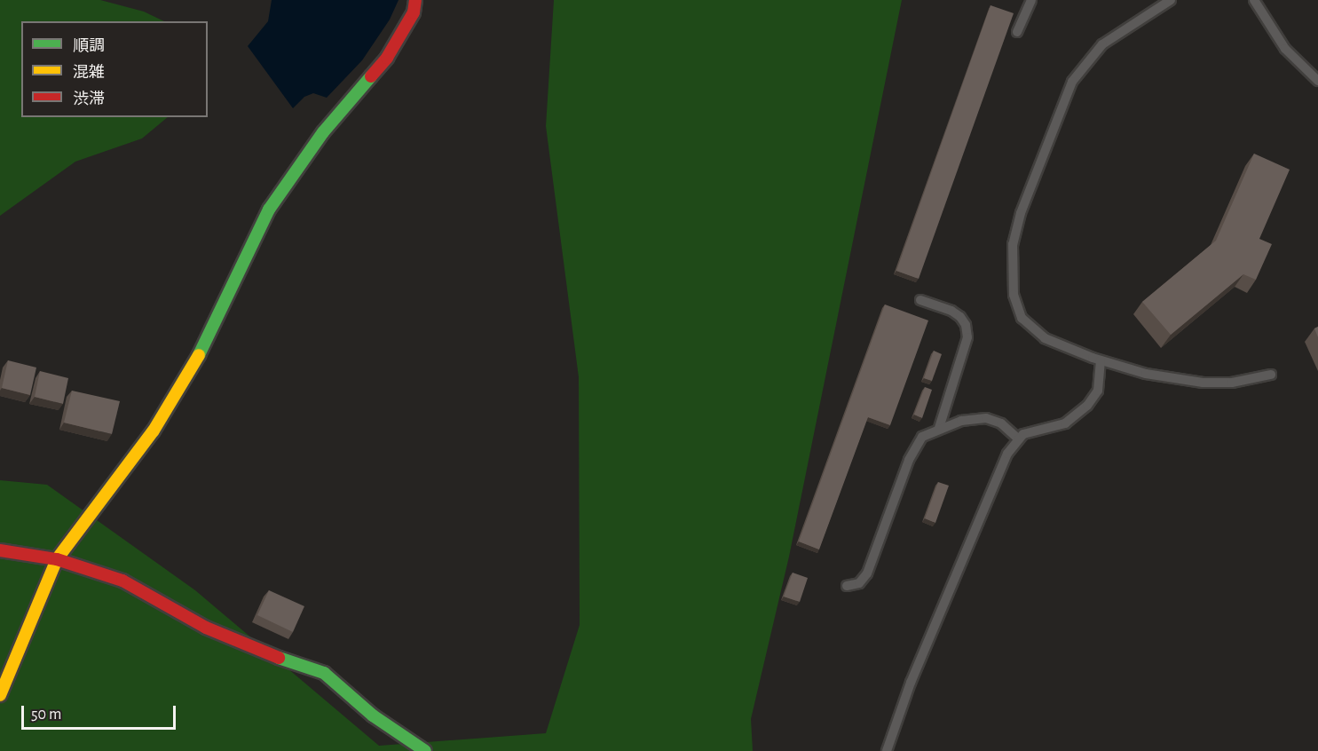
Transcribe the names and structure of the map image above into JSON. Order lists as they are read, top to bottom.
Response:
{
  "legend": ["順調", "混雑", "渋滞"],
  "scale_bar": "50 m"
}
